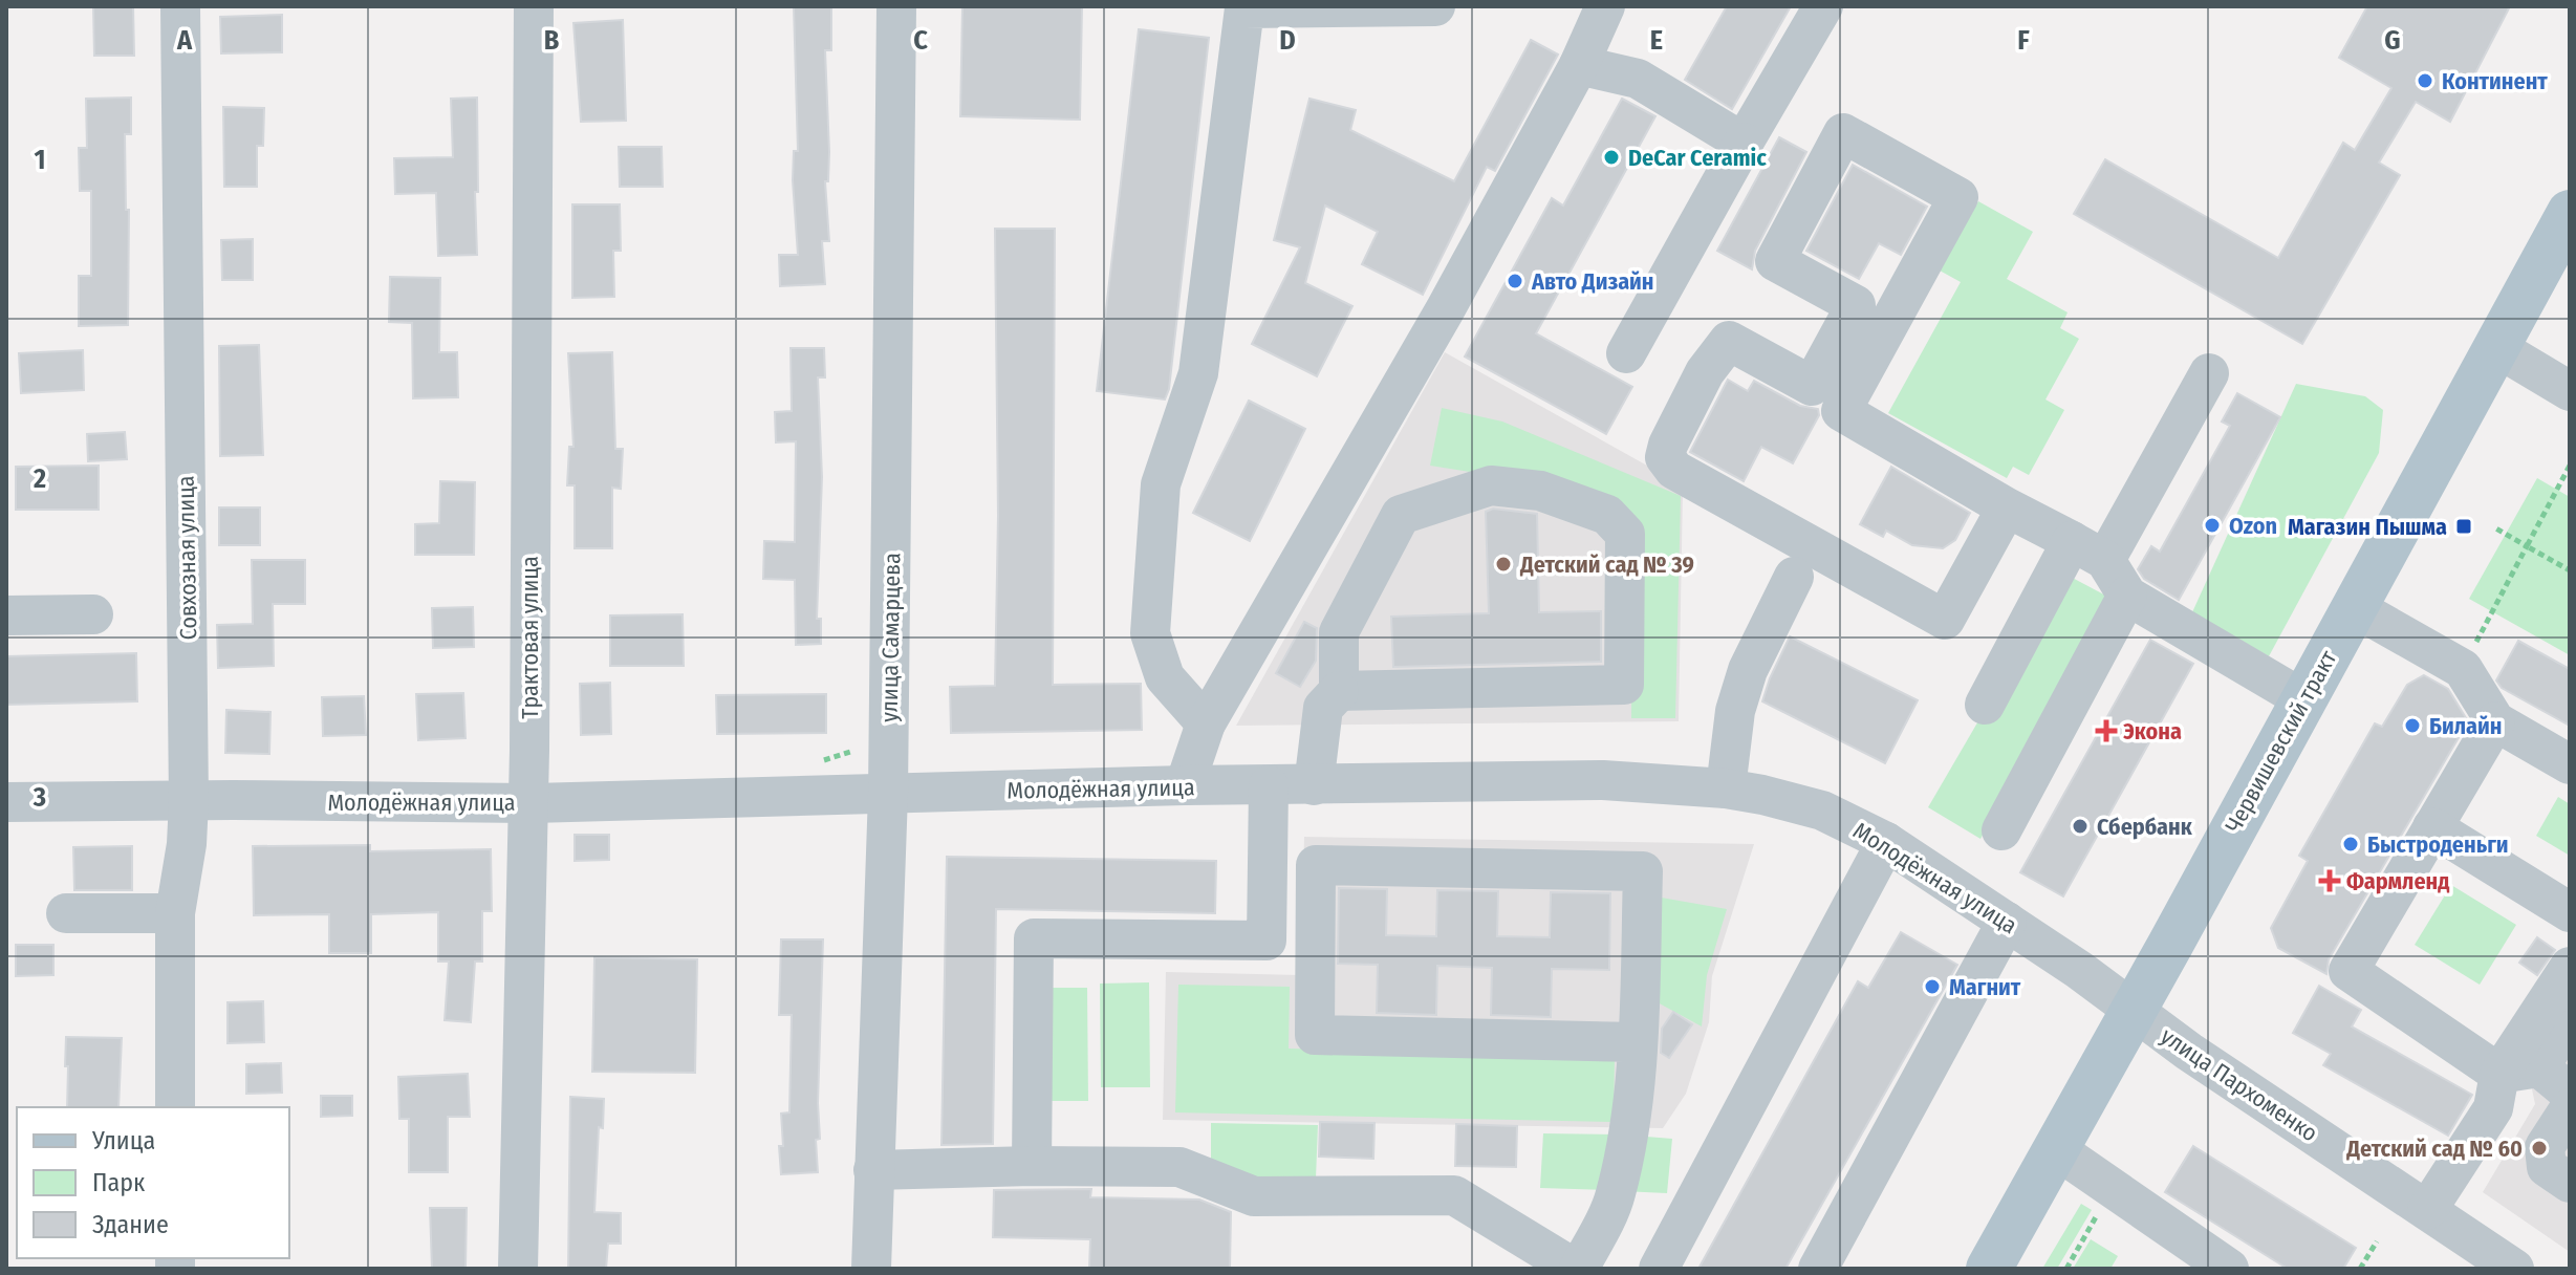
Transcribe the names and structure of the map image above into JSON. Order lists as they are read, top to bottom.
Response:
{
  "streets": {
    "main road": ["Червишевский тракт"],
    "street": [
      "Совхозная улица",
      "Трактовая улица",
      "улица Самарцева",
      "Молодёжная улица",
      "улица Пархоменко"
    ]
  },
  "crossings": [
    ["Совхозная улица", "Молодёжная улица"],
    ["Трактовая улица", "Молодёжная улица"],
    ["улица Самарцева", "Молодёжная улица"],
    ["Червишевский тракт", "Молодёжная улица"],
    ["Червишевский тракт", "улица Пархоменко"],
    ["Молодёжная улица", "улица Пархоменко"]
  ],
  "places": {
    "other": [
      "Континент",
      "DeCar Ceramic",
      "Авто Дизайн",
      "Ozon",
      "Детский сад № 39",
      "Билайн",
      "Сбербанк",
      "Быстроденьги",
      "Магнит",
      "Детский сад № 60"
    ],
    "transit": ["Магазин Пышма"],
    "health": ["Экона", "Фармленд"]
  },
  "legend": ["Улица", "Парк", "Здание"],
  "grid": {
    "columns": [
      "A",
      "B",
      "C",
      "D",
      "E",
      "F",
      "G"
    ],
    "rows": ["1", "2", "3"]
  }
}
